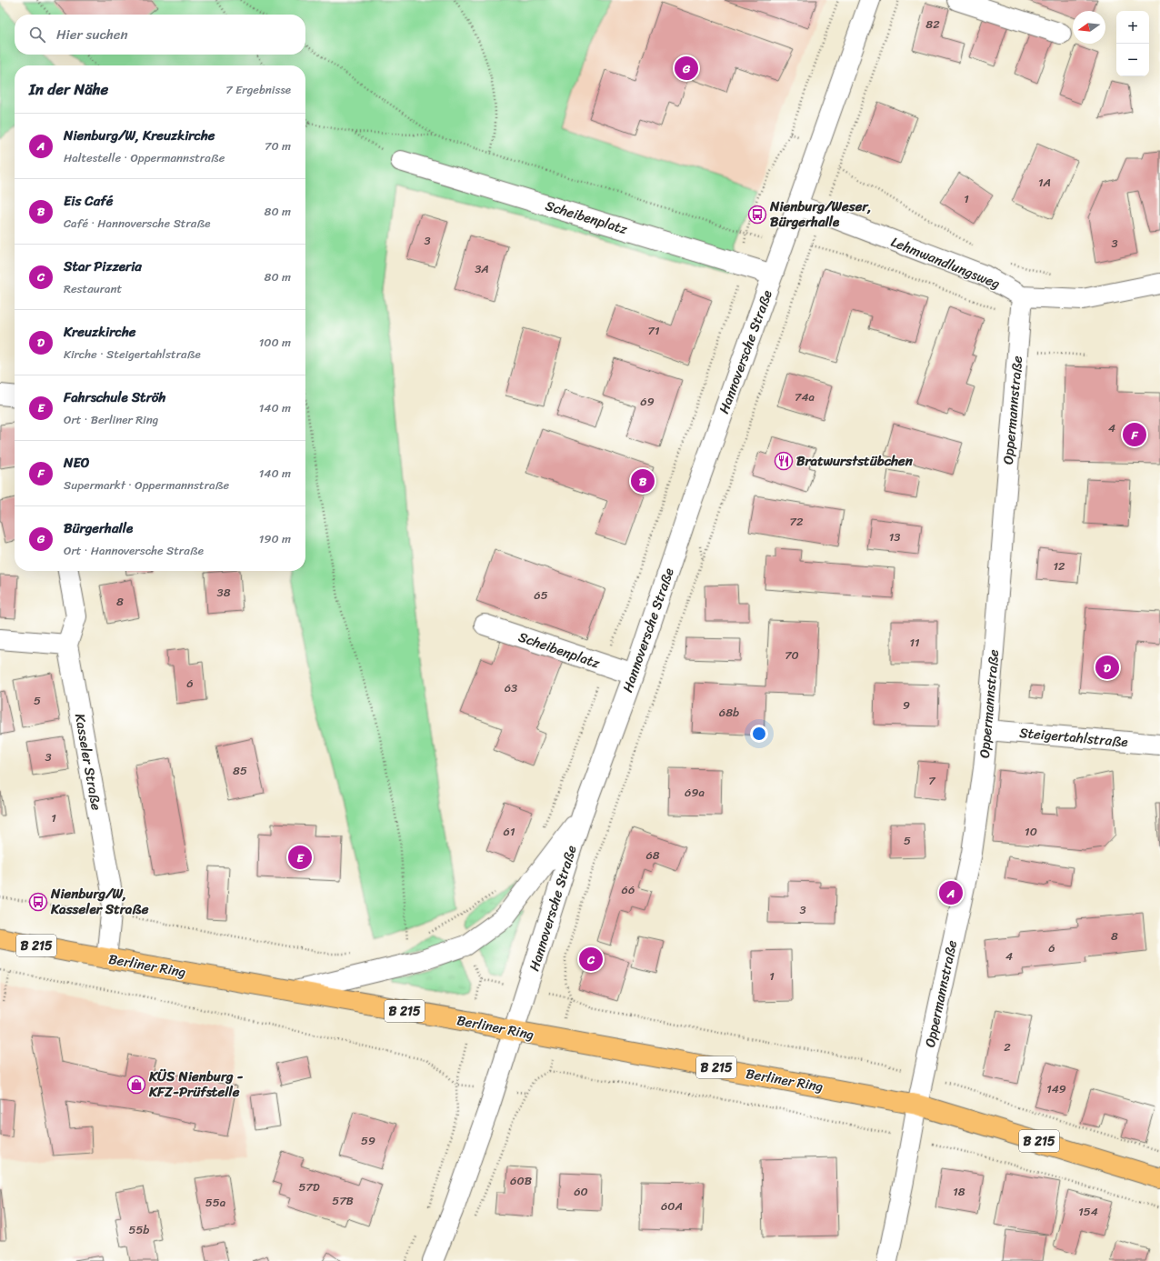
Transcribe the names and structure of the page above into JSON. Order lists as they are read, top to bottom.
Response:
{
  "streets": {
    "main road": ["B 215", "Berliner Ring"],
    "street": [
      "Scheibenplatz",
      "Lehmwandlungsweg",
      "Hannoversche Straße",
      "Oppermannstraße",
      "Steigertahlstraße",
      "Kasseler Straße"
    ]
  },
  "crossings": [
    ["Scheibenplatz", "Hannoversche Straße"],
    ["Lehmwandlungsweg", "Hannoversche Straße"],
    ["Lehmwandlungsweg", "Oppermannstraße"],
    ["Hannoversche Straße", "Berliner Ring"],
    ["Oppermannstraße", "Steigertahlstraße"],
    ["Oppermannstraße", "Berliner Ring"],
    ["Kasseler Straße", "Berliner Ring"]
  ],
  "places": {
    "bus stop": ["Nienburg/Weser, Bürgerhalle", "Nienburg/W, Kasseler Straße"],
    "restaurant": ["Bratwurststübchen"],
    "shop": ["KÜS Nienburg - KFZ-Prüfstelle"]
  },
  "house_numbers": [
    "82",
    "1A",
    "1",
    "3",
    "3",
    "3A",
    "71",
    "74a",
    "69",
    "4",
    "72",
    "13",
    "12",
    "38",
    "65",
    "8",
    "11",
    "70",
    "6",
    "63",
    "5",
    "9",
    "68b",
    "3",
    "85",
    "7",
    "69a",
    "1",
    "61",
    "10",
    "5",
    "68",
    "66",
    "3",
    "8",
    "6",
    "4",
    "1",
    "2",
    "149",
    "59",
    "60B",
    "57D",
    "60",
    "18",
    "57B",
    "55a",
    "60A",
    "154",
    "55b"
  ],
  "north": "left",
  "page": {
    "map_buttons": ["+", "−"],
    "search": "Hier suchen",
    "pins": [
      "G",
      "F",
      "B",
      "D",
      "E",
      "A",
      "C"
    ],
    "heading": ["In der Nähe", "7 Ergebnisse"],
    "list": [
      {
        "mark": "A",
        "name": "Nienburg/W, Kreuzkirche",
        "note": "Haltestelle · Oppermannstraße",
        "value": "70 m"
      },
      {
        "mark": "B",
        "name": "Eis Café",
        "note": "Café · Hannoversche Straße",
        "value": "80 m"
      },
      {
        "mark": "C",
        "name": "Star Pizzeria",
        "note": "Restaurant",
        "value": "80 m"
      },
      {
        "mark": "D",
        "name": "Kreuzkirche",
        "note": "Kirche · Steigertahlstraße",
        "value": "100 m"
      },
      {
        "mark": "E",
        "name": "Fahrschule Ströh",
        "note": "Ort · Berliner Ring",
        "value": "140 m"
      },
      {
        "mark": "F",
        "name": "NEO",
        "note": "Supermarkt · Oppermannstraße",
        "value": "140 m"
      },
      {
        "mark": "G",
        "name": "Bürgerhalle",
        "note": "Ort · Hannoversche Straße",
        "value": "190 m"
      }
    ]
  }
}
